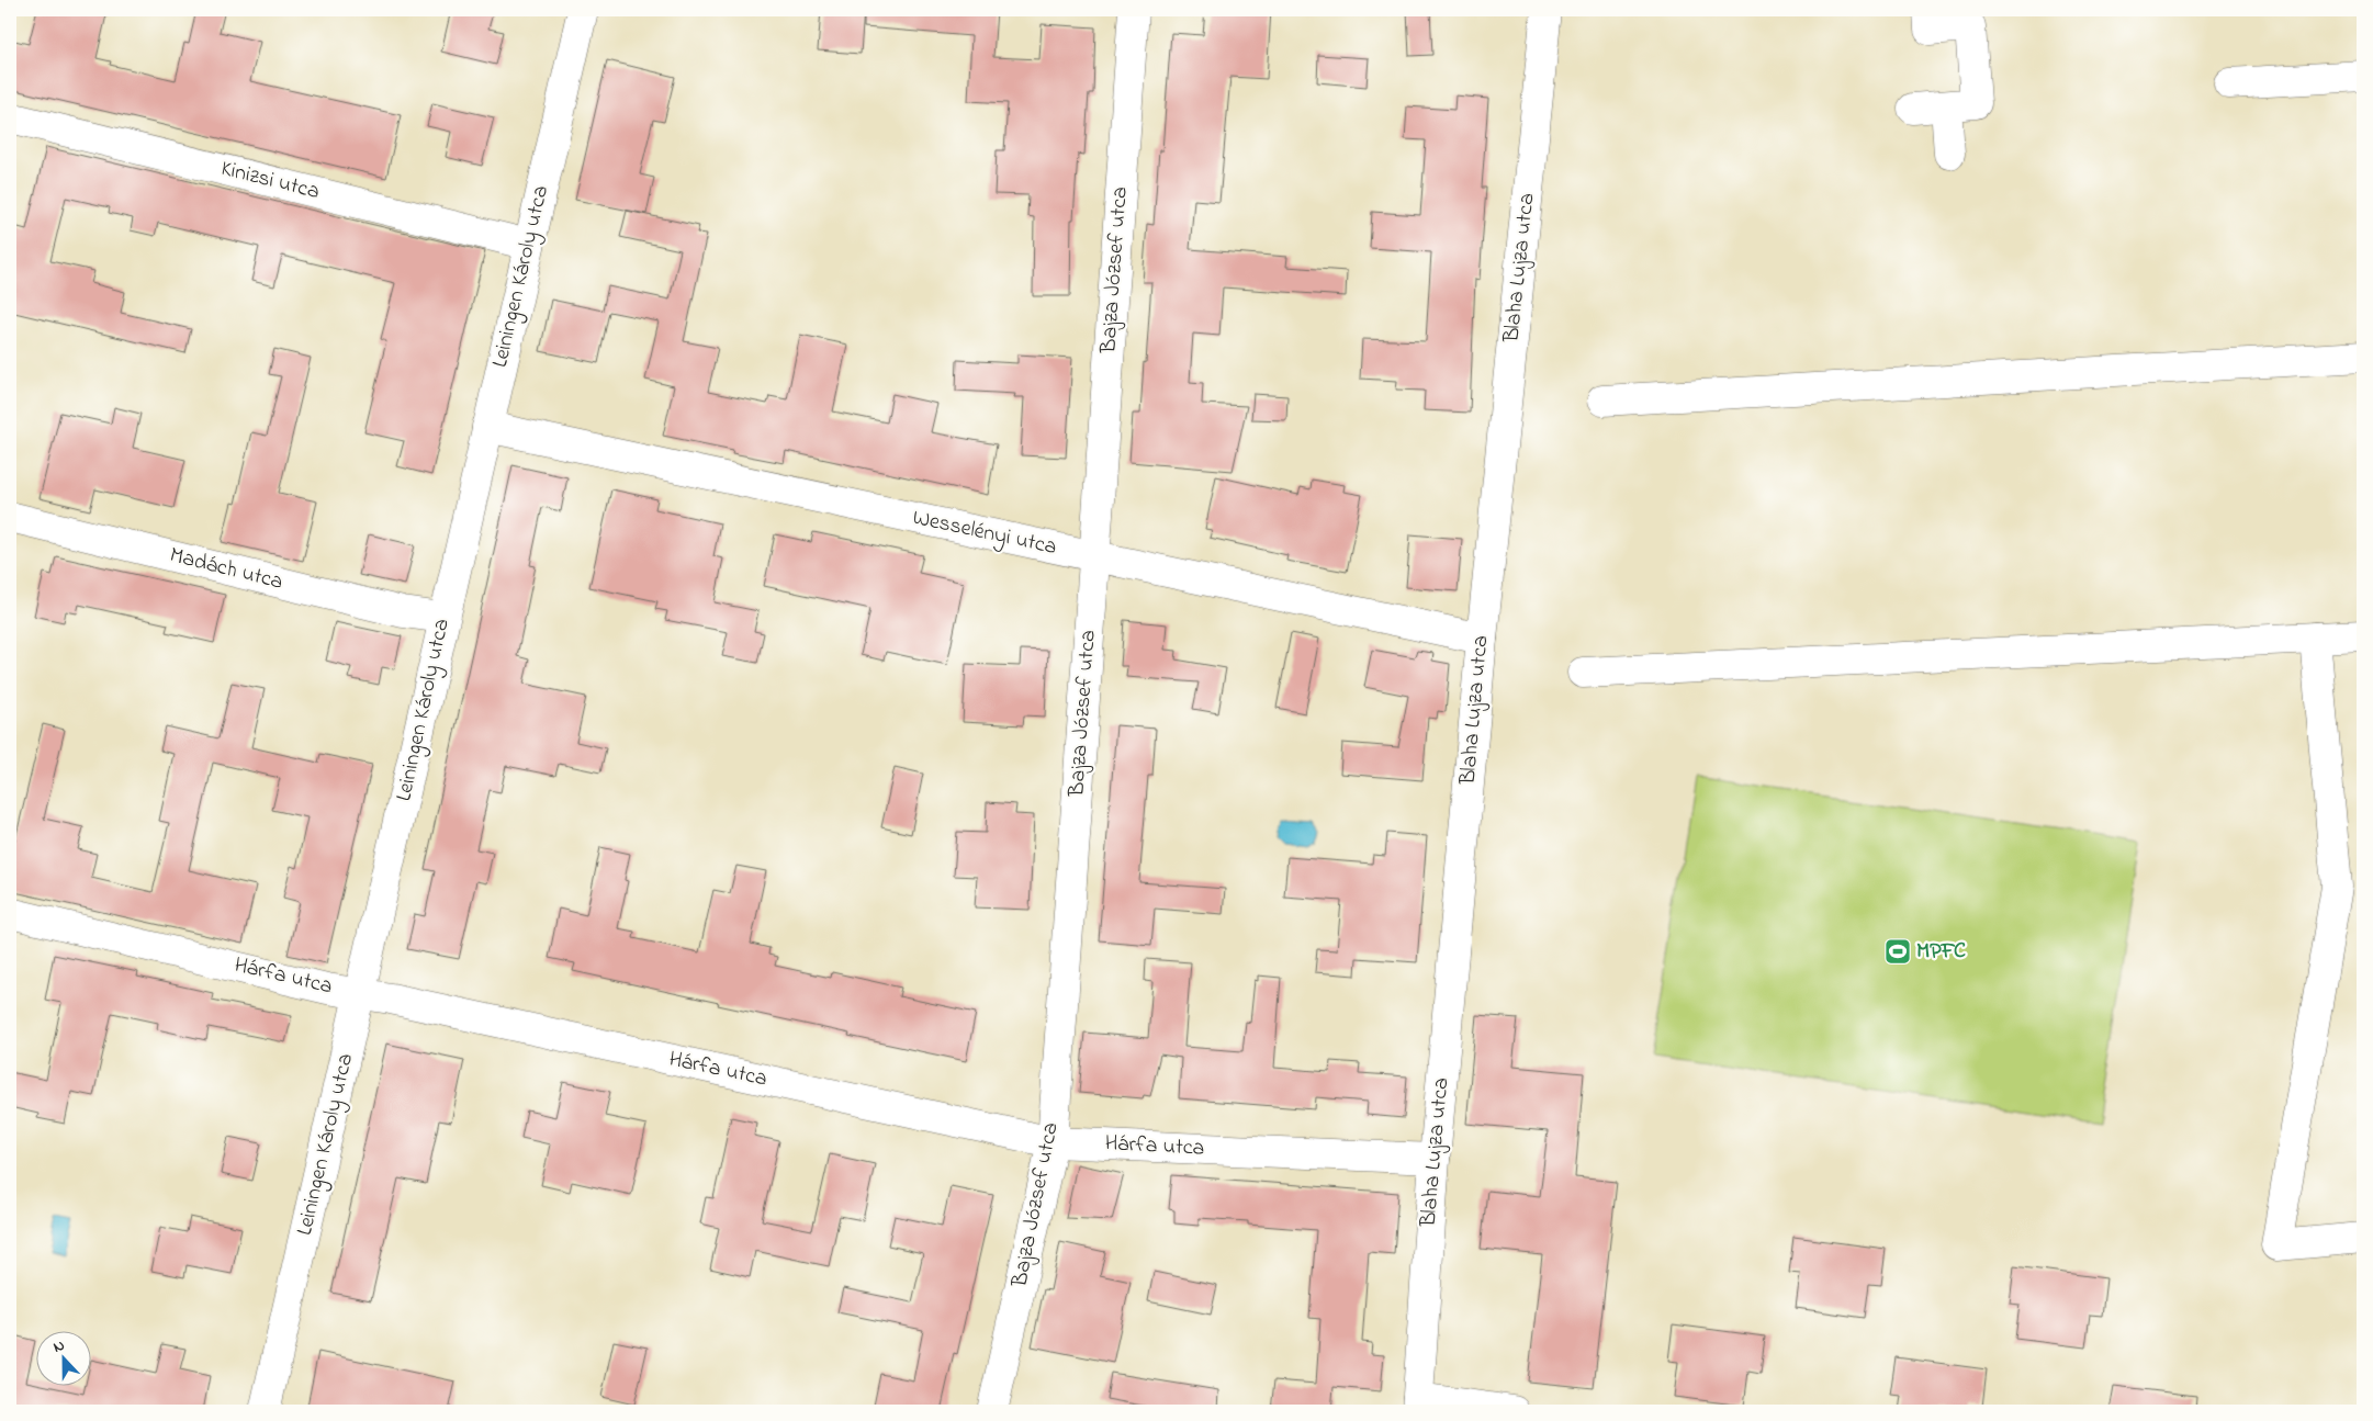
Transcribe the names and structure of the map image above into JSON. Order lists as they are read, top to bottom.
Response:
{
  "streets": {
    "street": [
      "Kinizsi utca",
      "Blaha Lujza utca",
      "Bajza József utca",
      "Leiningen Károly utca",
      "Wesselényi utca",
      "Madách utca",
      "Hárfa utca"
    ]
  },
  "crossings": [
    ["Kinizsi utca", "Leiningen Károly utca"],
    ["Blaha Lujza utca", "Wesselényi utca"],
    ["Blaha Lujza utca", "Hárfa utca"],
    ["Bajza József utca", "Wesselényi utca"],
    ["Bajza József utca", "Hárfa utca"],
    ["Leiningen Károly utca", "Wesselényi utca"],
    ["Leiningen Károly utca", "Madách utca"],
    ["Leiningen Károly utca", "Hárfa utca"]
  ],
  "places": {
    "sports": ["MPFC"]
  },
  "north": "top"
}
